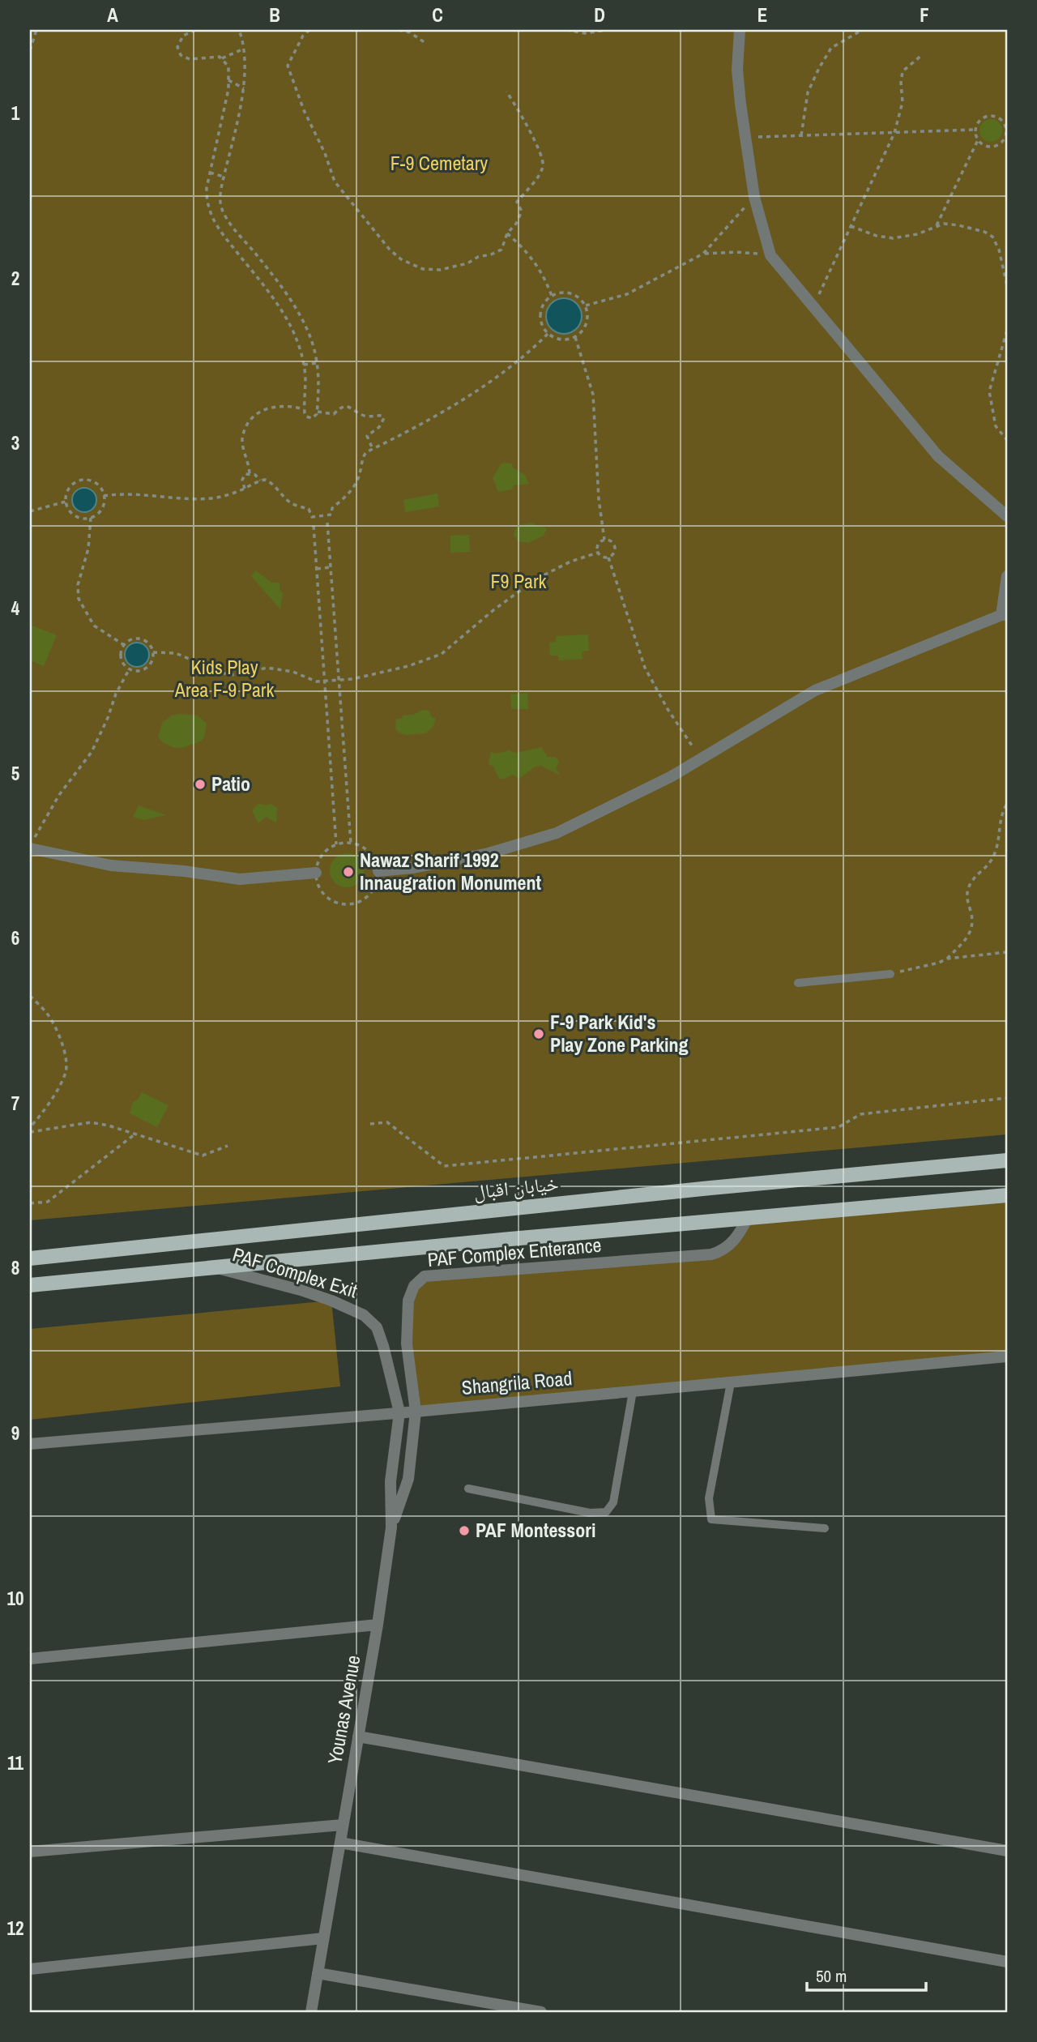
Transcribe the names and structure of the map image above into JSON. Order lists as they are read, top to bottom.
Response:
{
  "streets": {
    "main road": ["خیابان اقبال"],
    "street": [
      "PAF Complex Enterance",
      "PAF Complex Exit",
      "Shangrila Road",
      "Younas Avenue"
    ]
  },
  "crossings": [
    ["PAF Complex Enterance", "Shangrila Road"],
    ["PAF Complex Enterance", "Younas Avenue"],
    ["PAF Complex Exit", "Shangrila Road"],
    ["PAF Complex Exit", "Younas Avenue"],
    ["Shangrila Road", "Younas Avenue"]
  ],
  "parks": ["F-9 Cemetary", "F9 Park", "Kids Play Area F-9 Park"],
  "places": [
    "Patio",
    "Nawaz Sharif 1992 Innaugration Monument",
    "F-9 Park Kid's Play Zone Parking",
    "PAF Montessori"
  ],
  "scale_bar": "50 m",
  "grid": {
    "columns": [
      "A",
      "B",
      "C",
      "D",
      "E",
      "F"
    ],
    "rows": [
      "1",
      "2",
      "3",
      "4",
      "5",
      "6",
      "7",
      "8",
      "9",
      "10",
      "11",
      "12"
    ]
  }
}
